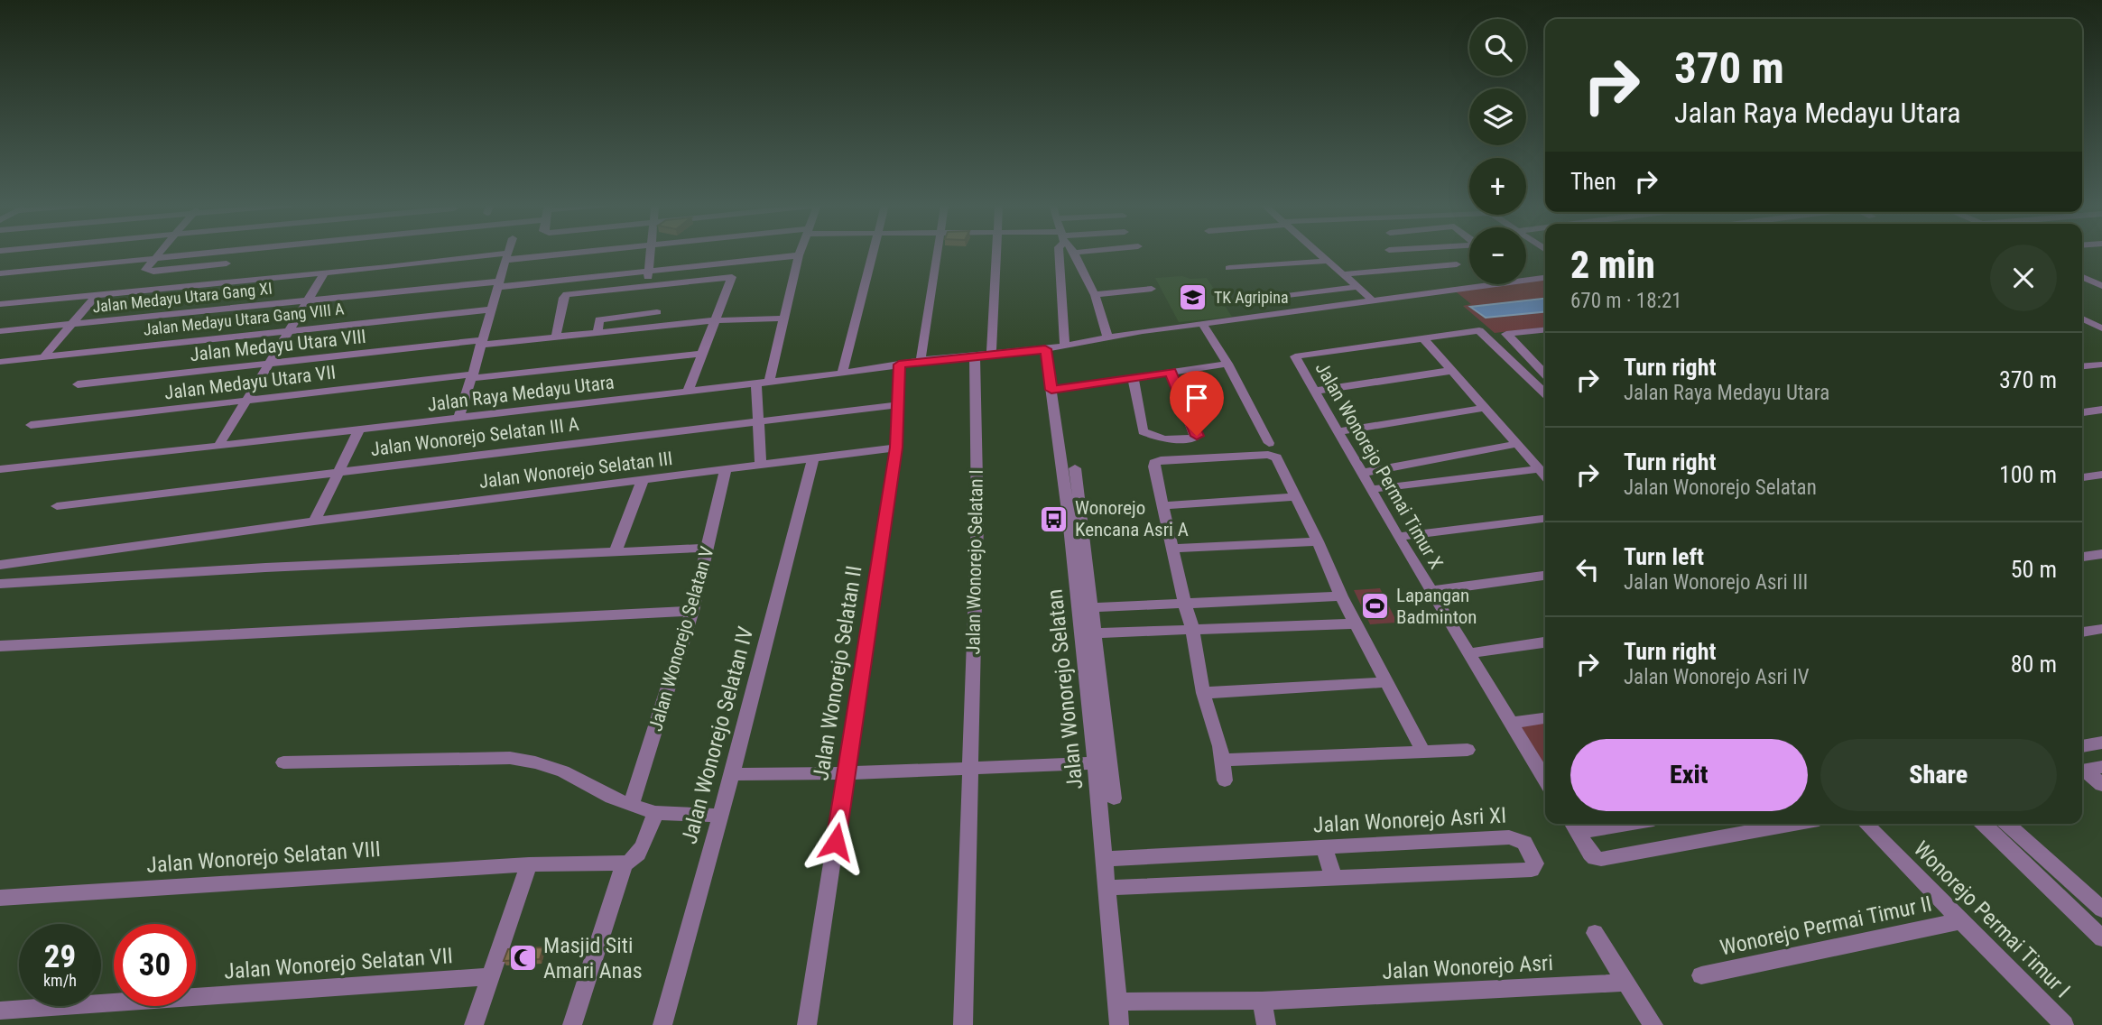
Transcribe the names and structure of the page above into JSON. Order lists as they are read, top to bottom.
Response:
{
  "streets": {
    "street": [
      "Jalan Medayu Utara Gang XI",
      "Jalan Medayu Utara Gang VIII A",
      "Jalan Medayu Utara VIII",
      "Jalan Medayu Utara VII",
      "Jalan Raya Medayu Utara",
      "Jalan Wonorejo Selatan III A",
      "Jalan Wonorejo Permai Timur X",
      "Jalan Wonorejo Selatan III",
      "Jalan Wonorejo Selatan I",
      "Jalan Wonorejo Selatan V",
      "Jalan Wonorejo Selatan II",
      "Jalan Wonorejo Selatan",
      "Jalan Wonorejo Selatan IV",
      "Jalan Wonorejo Asri XI",
      "Jalan Wonorejo Selatan VIII",
      "Wonorejo Permai Timur I",
      "Wonorejo Permai Timur II",
      "Jalan Wonorejo Selatan VII",
      "Jalan Wonorejo Asri"
    ]
  },
  "crossings": [
    ["Jalan Raya Medayu Utara", "Jalan Wonorejo Selatan I"],
    ["Jalan Raya Medayu Utara", "Jalan Wonorejo Selatan II"],
    ["Jalan Raya Medayu Utara", "Jalan Wonorejo Selatan"],
    ["Jalan Wonorejo Selatan III A", "Jalan Wonorejo Selatan II"],
    ["Jalan Wonorejo Selatan III", "Jalan Wonorejo Selatan V"],
    ["Jalan Wonorejo Selatan III", "Jalan Wonorejo Selatan II"],
    ["Jalan Wonorejo Selatan III", "Jalan Wonorejo Selatan IV"],
    ["Jalan Wonorejo Selatan", "Jalan Wonorejo Asri XI"],
    ["Jalan Wonorejo Selatan", "Jalan Wonorejo Asri"],
    ["Wonorejo Permai Timur I", "Wonorejo Permai Timur II"]
  ],
  "places": {
    "school or university": ["TK Agripina"],
    "bus stop": ["Wonorejo Kencana Asri A"],
    "sports": ["Lapangan Badminton"],
    "mosque": ["Masjid Siti Amari Anas"]
  },
  "page": {
    "map_buttons": ["+", "−"],
    "turn": ["370 m", "Jalan Raya Medayu Utara"],
    "then": "Then",
    "heading": ["2 min", "670 m · 18:21"],
    "list": [
      {
        "name": "Turn right",
        "note": "Jalan Raya Medayu Utara",
        "value": "370 m"
      },
      {
        "name": "Turn right",
        "note": "Jalan Wonorejo Selatan",
        "value": "100 m"
      },
      {
        "name": "Turn left",
        "note": "Jalan Wonorejo Asri III",
        "value": "50 m"
      },
      {
        "name": "Turn right",
        "note": "Jalan Wonorejo Asri IV",
        "value": "80 m"
      }
    ],
    "buttons": ["Exit", "Share"],
    "speed": "29 km/h",
    "limit": "30"
  }
}
